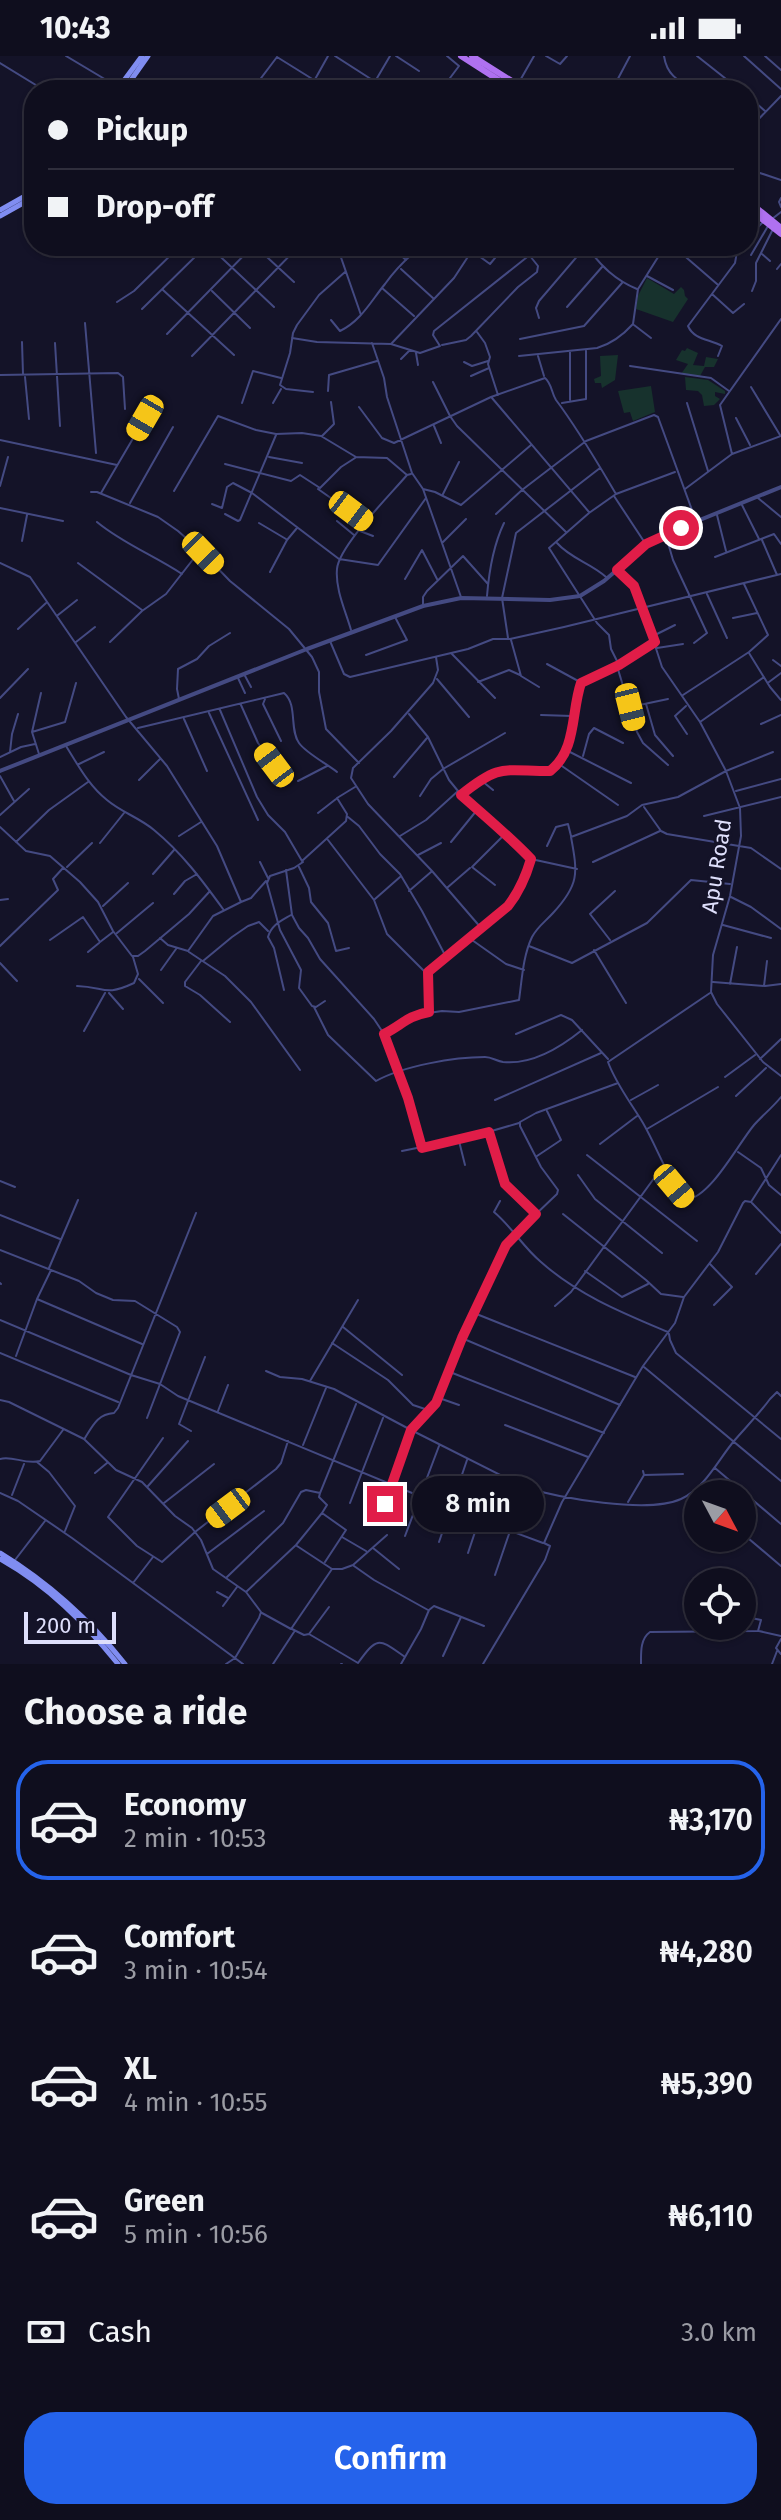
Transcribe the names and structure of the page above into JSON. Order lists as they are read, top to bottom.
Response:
{
  "streets": {
    "street": ["Apu Road"]
  },
  "scale_bar": "200 m",
  "north": "bottom right",
  "page": {
    "status": "10:43",
    "banner": ["Pickup", "Drop-off"],
    "bubble": "8 min",
    "scale": "200 m",
    "heading": "Choose a ride",
    "list": [
      {
        "name": "Economy",
        "note": "2 min · 10:53",
        "value": "₦3,170"
      },
      {
        "name": "Comfort",
        "note": "3 min · 10:54",
        "value": "₦4,280"
      },
      {
        "name": "XL",
        "note": "4 min · 10:55",
        "value": "₦5,390"
      },
      {
        "name": "Green",
        "note": "5 min · 10:56",
        "value": "₦6,110"
      }
    ],
    "pay": ["Cash", "3.0 km"],
    "buttons": "Confirm"
  }
}
